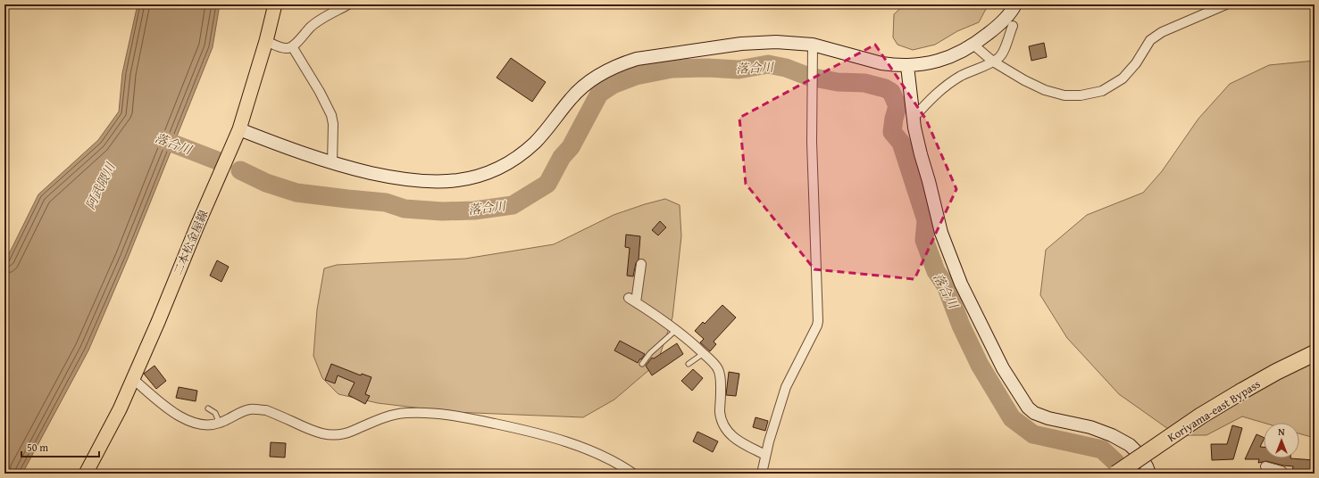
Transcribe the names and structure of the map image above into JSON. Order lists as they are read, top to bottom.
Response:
{
  "streets": {
    "highway": ["Koriyama-east Bypass"],
    "main road": ["二本松金屋線"]
  },
  "water": ["落合川", "阿武隈川"],
  "scale_bar": "50 m",
  "north": "top"
}
